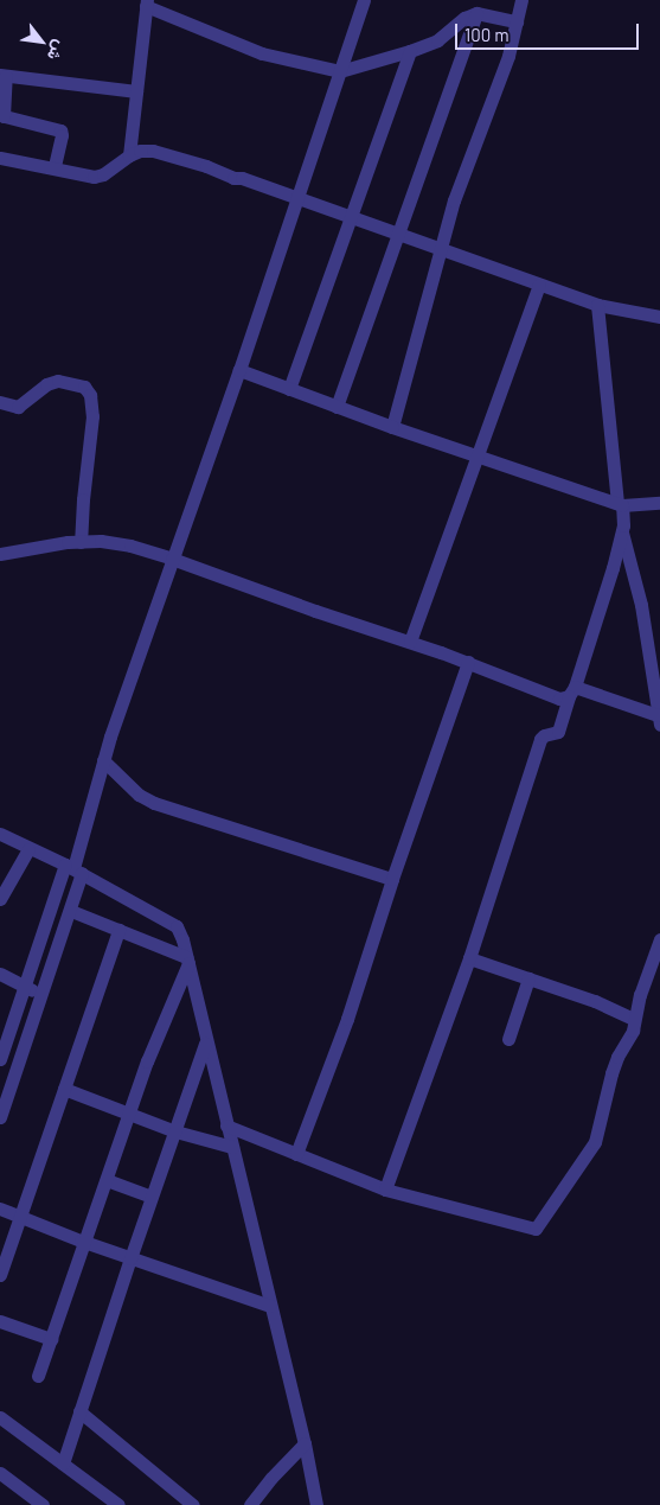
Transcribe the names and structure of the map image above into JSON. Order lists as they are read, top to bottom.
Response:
{
  "scale_bar": "100 m",
  "north": "bottom right"
}
